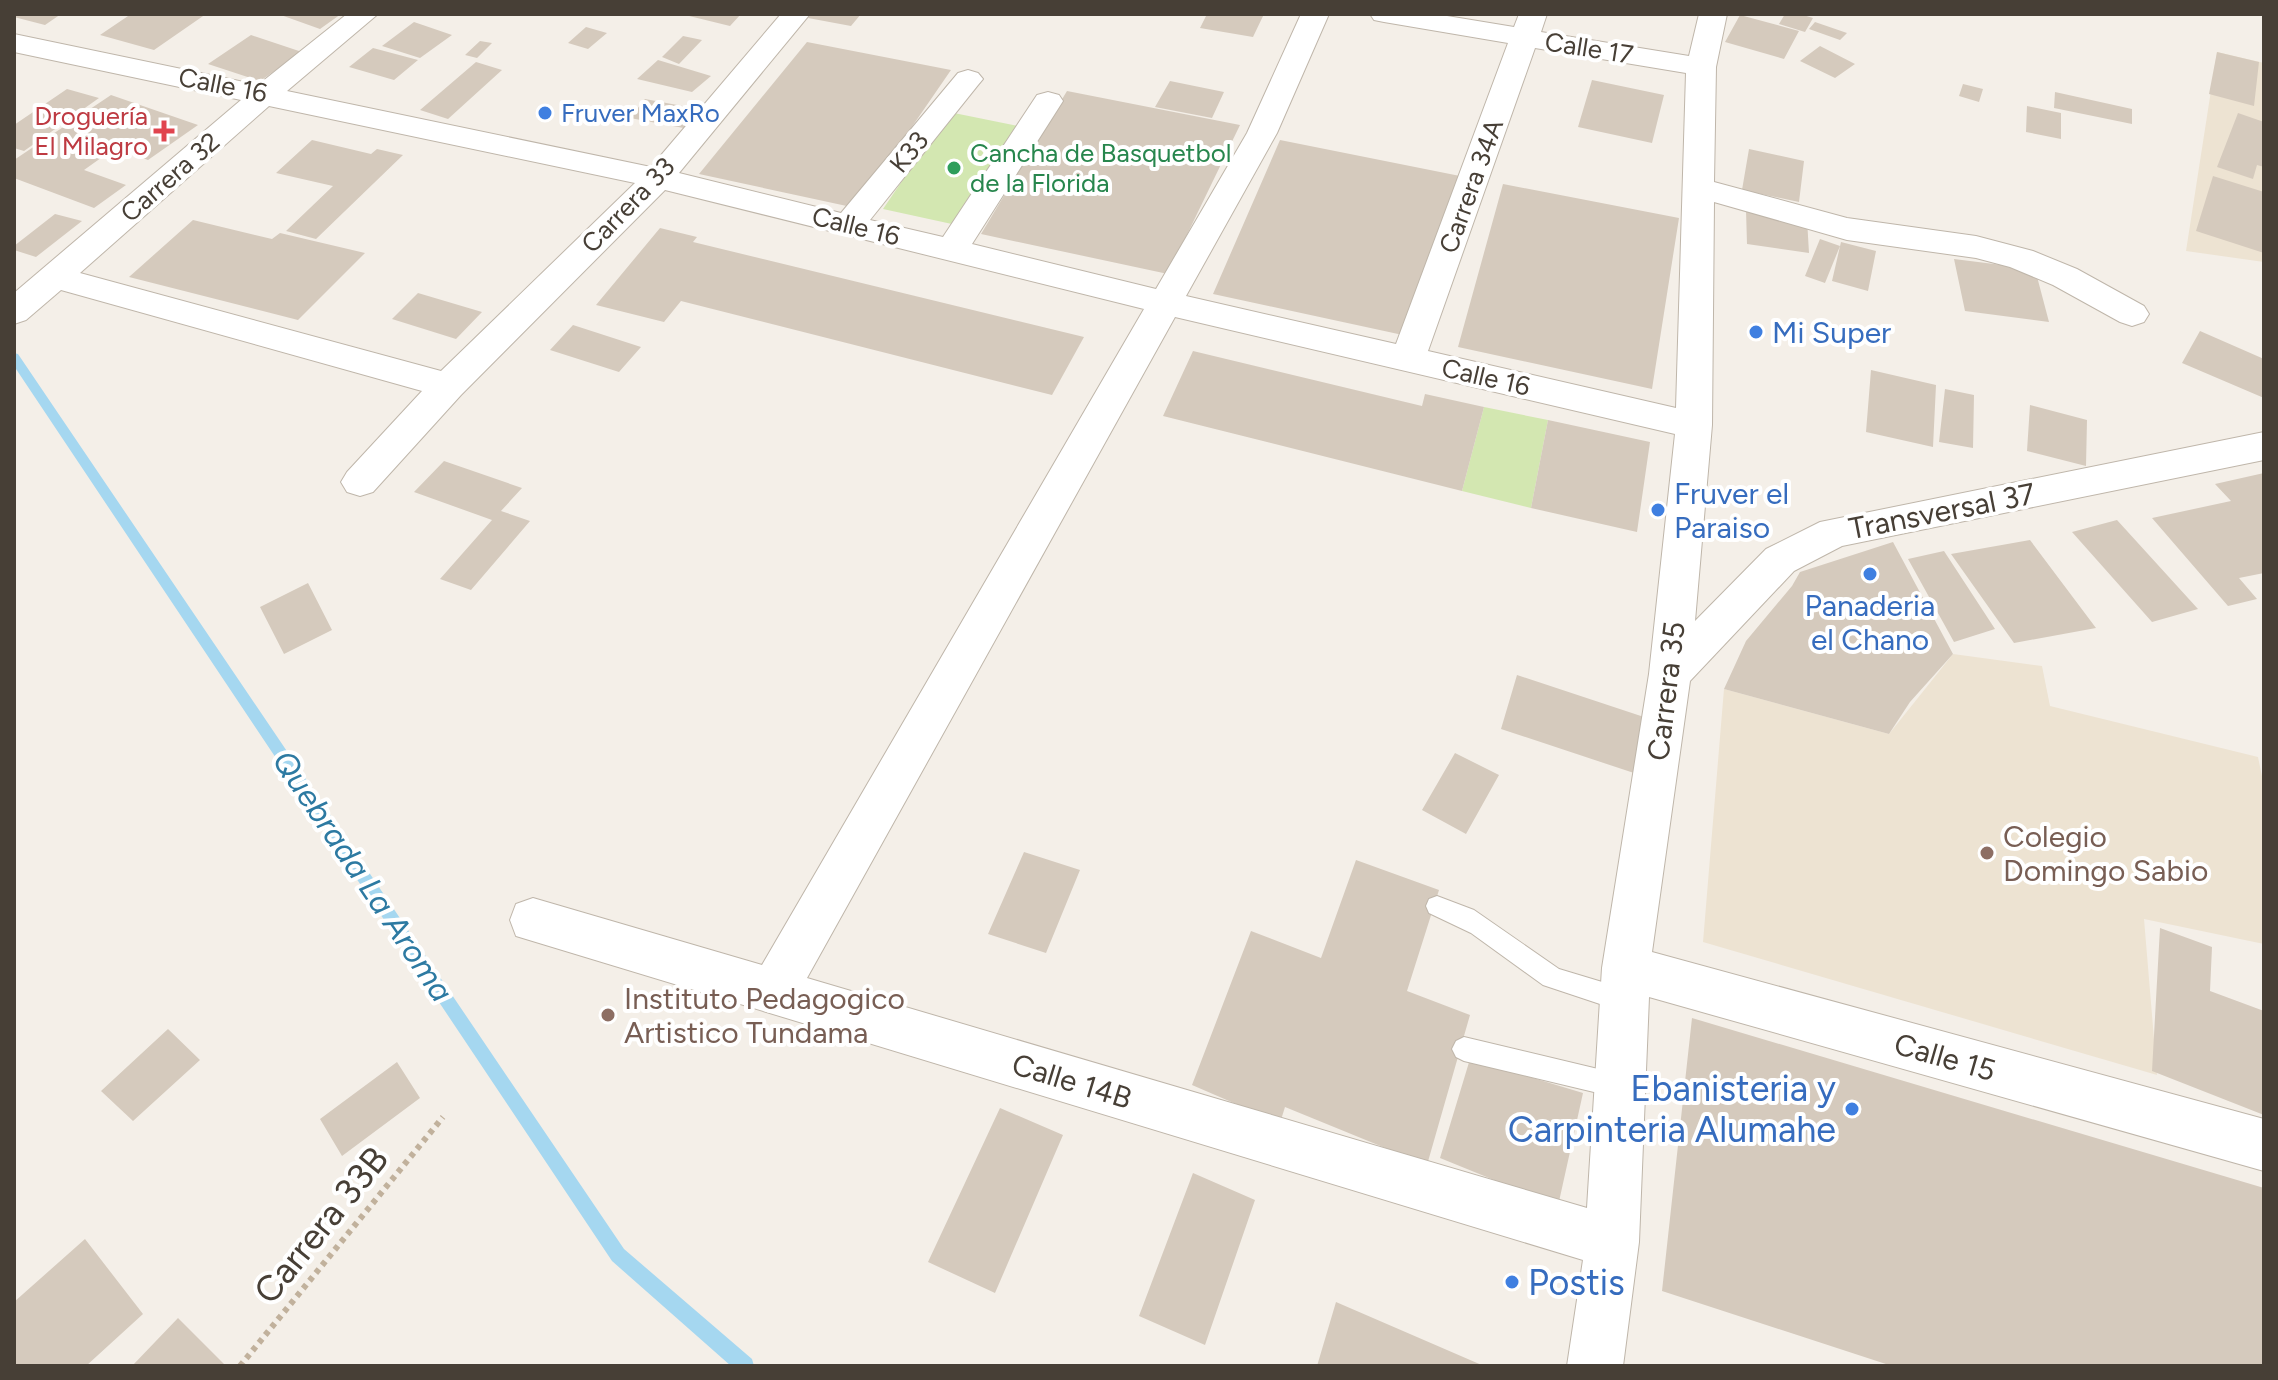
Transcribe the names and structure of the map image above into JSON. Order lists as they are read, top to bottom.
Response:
{
  "streets": {
    "street": [
      "Calle 17",
      "Calle 16",
      "K33",
      "Carrera 32",
      "Carrera 34A",
      "Carrera 33",
      "Transversal 37",
      "Carrera 35",
      "Calle 15",
      "Calle 14B"
    ],
    "path": ["Carrera 33B"]
  },
  "crossings": [
    ["Calle 17", "Carrera 34A"],
    ["Calle 17", "Carrera 35"],
    ["Calle 16", "K33"],
    ["Calle 16", "Carrera 32"],
    ["Calle 16", "Carrera 34A"],
    ["Calle 16", "Carrera 33"],
    ["Calle 16", "Carrera 35"],
    ["Transversal 37", "Carrera 35"],
    ["Carrera 35", "Calle 15"],
    ["Carrera 35", "Calle 14B"]
  ],
  "water": ["Quebrada La Aroma"],
  "places": {
    "other": [
      "Fruver MaxRo",
      "Cancha de Basquetbol de la Florida",
      "Mi Super",
      "Fruver el Paraiso",
      "Panaderia el Chano",
      "Colegio Domingo Sabio",
      "Instituto Pedagogico Artistico Tundama",
      "Ebanisteria y Carpinteria Alumahe",
      "Postis"
    ],
    "health": ["Droguería El Milagro"]
  }
}
